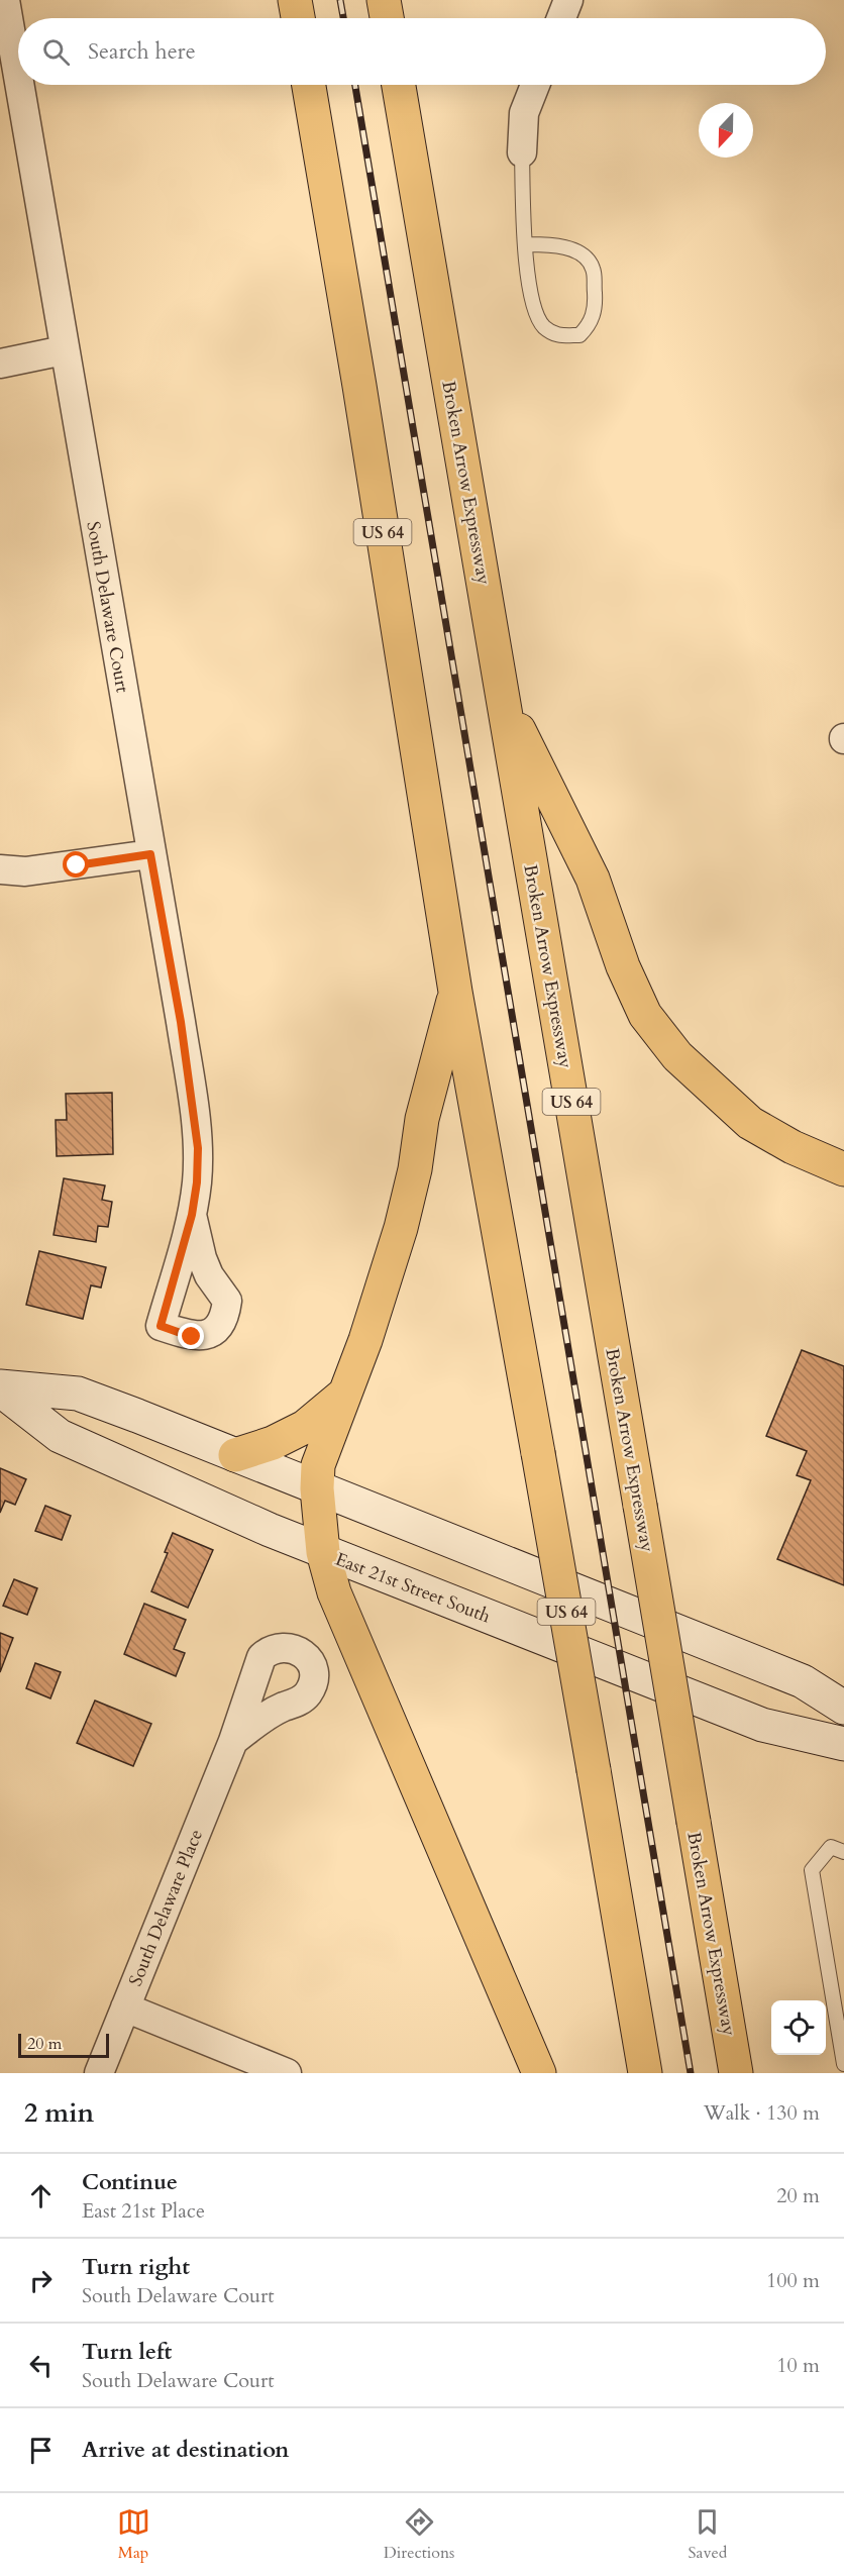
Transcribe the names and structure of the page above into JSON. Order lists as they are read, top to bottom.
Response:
{
  "streets": {
    "highway": ["Broken Arrow Expressway", "US 64"],
    "main road": ["East 21st Street South"],
    "street": ["South Delaware Court", "South Delaware Place"]
  },
  "scale_bar": "20 m",
  "north": "bottom",
  "page": {
    "search": "Search here",
    "scale": "20 m",
    "heading": ["2 min", "Walk · 130 m"],
    "list": [
      ["Continue", "East 21st Place", "20 m"],
      ["Turn right", "South Delaware Court", "100 m"],
      ["Turn left", "South Delaware Court", "10 m"],
      "Arrive at destination"
    ],
    "nav": ["Map", "Directions", "Saved"]
  }
}
